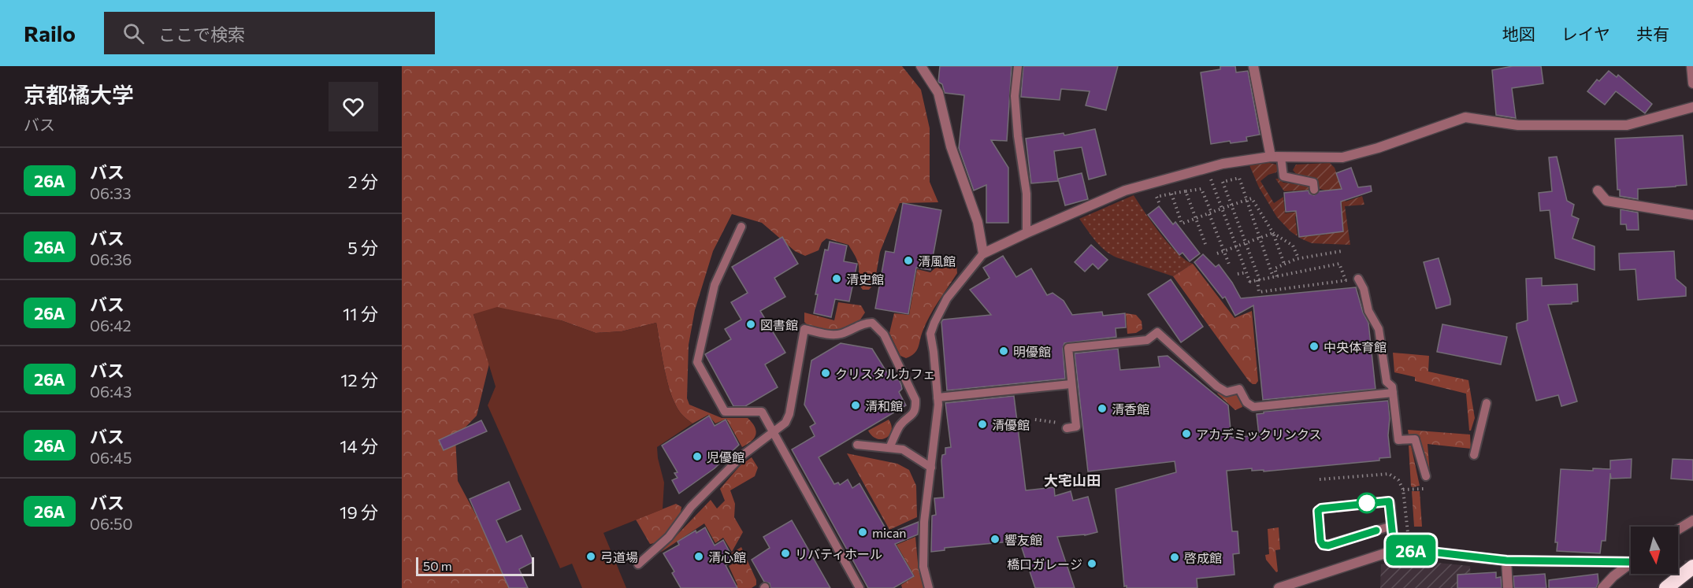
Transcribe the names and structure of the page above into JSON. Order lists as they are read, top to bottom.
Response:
{
  "districts": ["大宅山田"],
  "places": [
    "清風館",
    "清史館",
    "図書館",
    "中央体育館",
    "明優館",
    "クリスタルカフェ",
    "清和館",
    "清香館",
    "清優館",
    "アカデミックリンクス",
    "児優館",
    "mican",
    "響友館",
    "リバティホール",
    "弓道場",
    "清心館",
    "啓成館",
    "橋口ガレージ"
  ],
  "lines": ["bus line 26A"],
  "scale_bar": "50 m",
  "north": "bottom",
  "page": {
    "header": "Railo",
    "search": "ここで検索",
    "nav": ["地図", "レイヤ", "共有"],
    "heading": ["京都橘大学", "バス"],
    "on_map": "26A",
    "list": [
      {
        "mark": "26A",
        "name": "バス",
        "note": "06:33",
        "value": "2 分"
      },
      {
        "mark": "26A",
        "name": "バス",
        "note": "06:36",
        "value": "5 分"
      },
      {
        "mark": "26A",
        "name": "バス",
        "note": "06:42",
        "value": "11 分"
      },
      {
        "mark": "26A",
        "name": "バス",
        "note": "06:43",
        "value": "12 分"
      },
      {
        "mark": "26A",
        "name": "バス",
        "note": "06:45",
        "value": "14 分"
      },
      {
        "mark": "26A",
        "name": "バス",
        "note": "06:50",
        "value": "19 分"
      }
    ],
    "scale": "50 m"
  }
}
